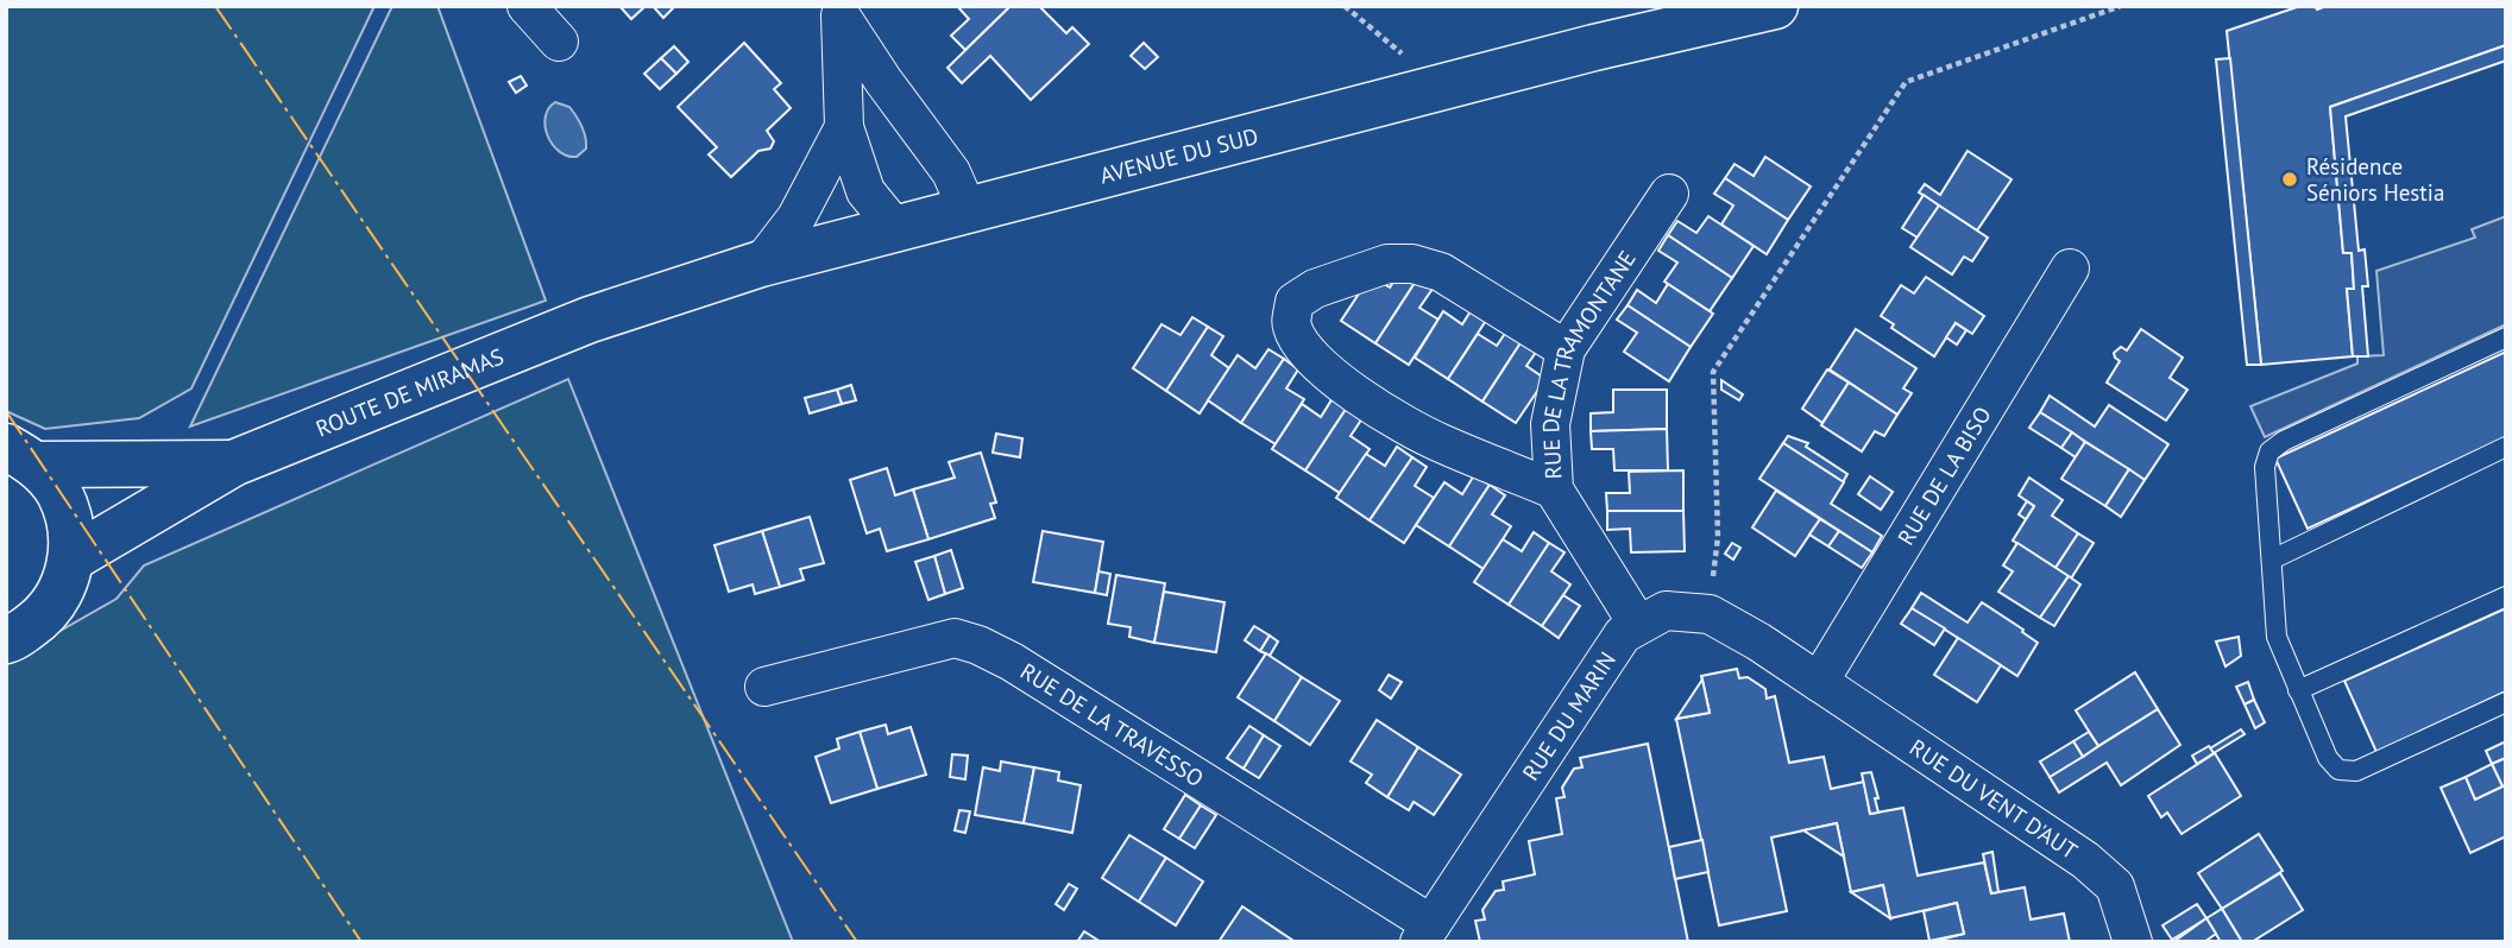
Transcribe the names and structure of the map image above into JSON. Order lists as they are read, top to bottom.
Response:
{
  "streets": {
    "main road": ["AVENUE DU SUD", "ROUTE DE MIRAMAS"],
    "street": [
      "RUE DE LA TRAMONTANE",
      "RUE DE LA BISO",
      "RUE DU MARIN",
      "RUE DE LA TRAVESSO",
      "RUE DU VENT D'AUT"
    ]
  },
  "crossings": [
    ["AVENUE DU SUD", "ROUTE DE MIRAMAS"],
    ["RUE DE LA TRAMONTANE", "RUE DU MARIN"],
    ["RUE DE LA BISO", "RUE DU MARIN"],
    ["RUE DE LA BISO", "RUE DU VENT D'AUT"],
    ["RUE DU MARIN", "RUE DE LA TRAVESSO"],
    ["RUE DU MARIN", "RUE DU VENT D'AUT"]
  ],
  "places": ["Résidence Séniors Hestia"]
}
